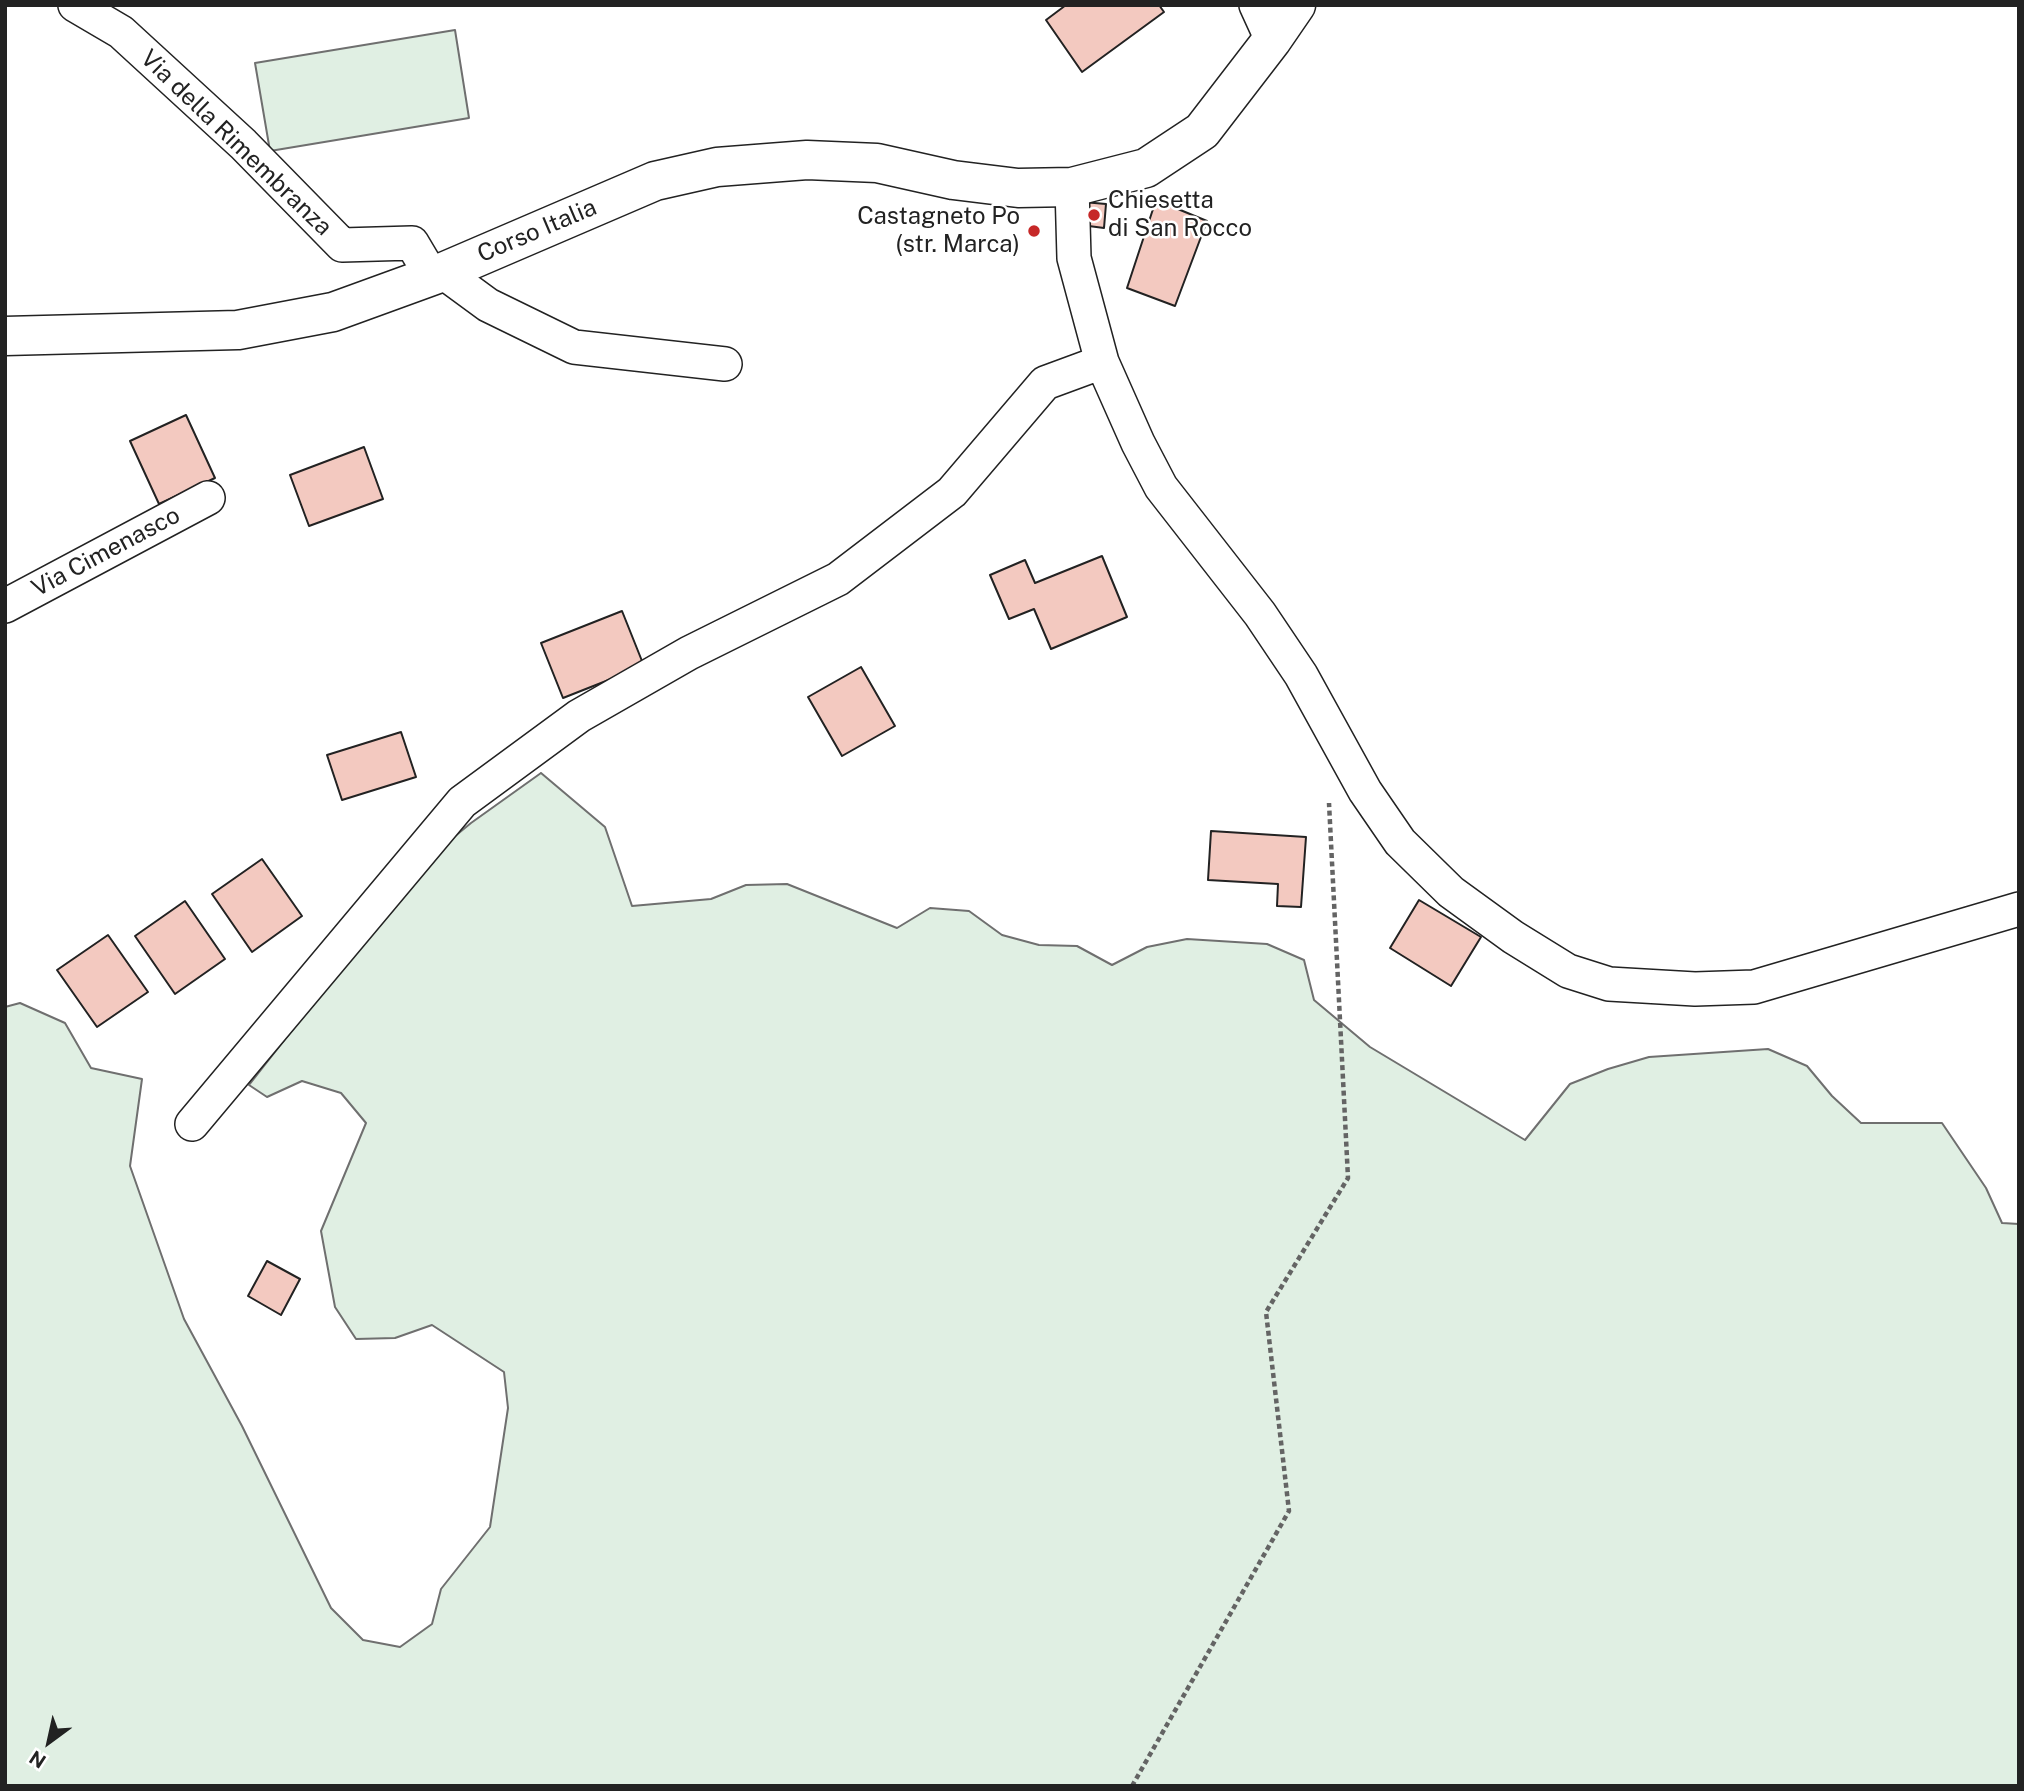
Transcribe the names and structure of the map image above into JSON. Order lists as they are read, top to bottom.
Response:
{
  "streets": {
    "street": ["Via della Rimembranza", "Corso Italia", "Via Cimenasco"]
  },
  "crossings": [
    ["Via della Rimembranza", "Corso Italia"]
  ],
  "places": ["Chiesetta di San Rocco", "Castagneto Po (str. Marca)"],
  "north": "bottom left"
}
